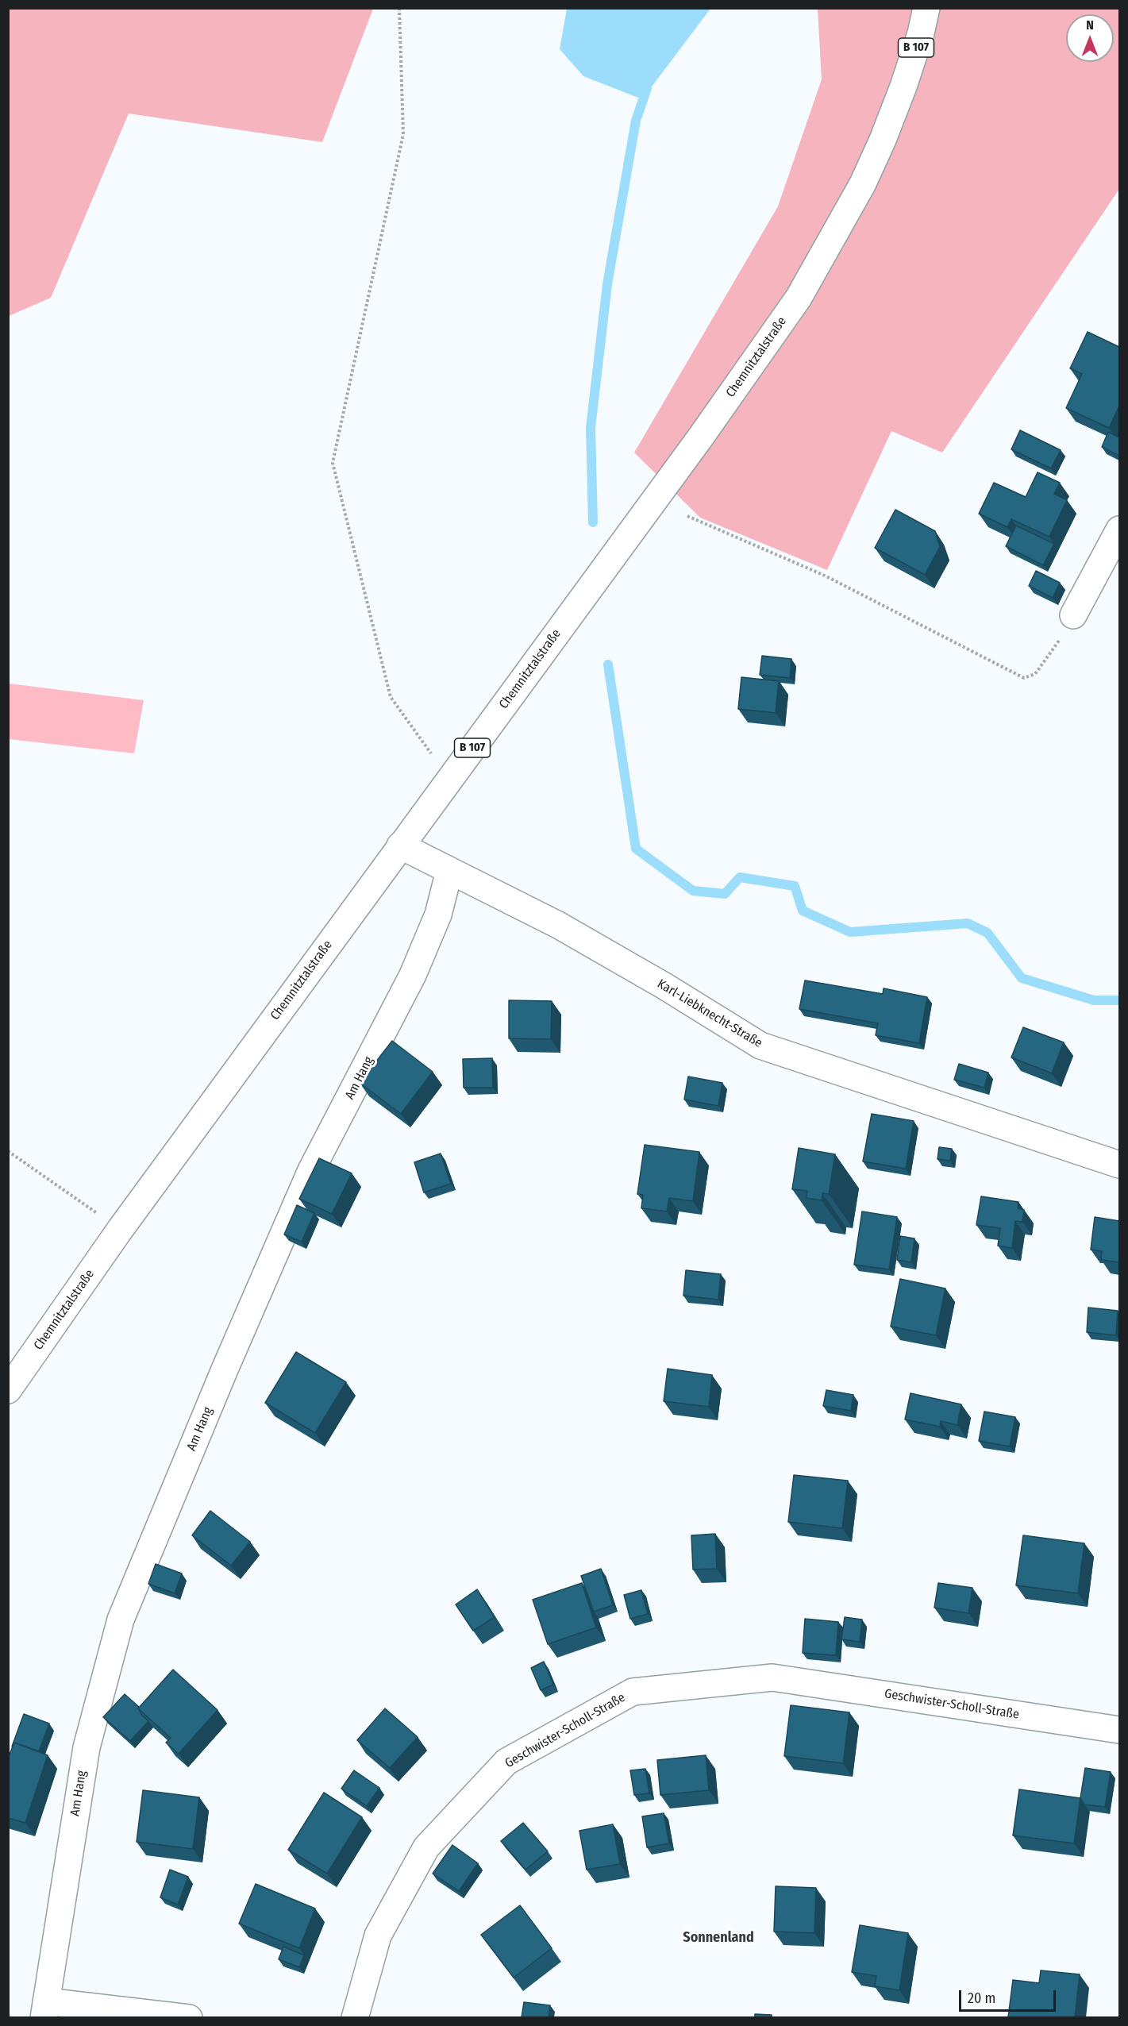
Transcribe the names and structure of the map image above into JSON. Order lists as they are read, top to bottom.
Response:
{
  "streets": {
    "street": [
      "B 107",
      "Chemnitztalstraße",
      "Karl-Liebknecht-Straße",
      "Am Hang",
      "Geschwister-Scholl-Straße"
    ]
  },
  "crossings": [
    ["Chemnitztalstraße", "Karl-Liebknecht-Straße"],
    ["Karl-Liebknecht-Straße", "Am Hang"]
  ],
  "districts": ["Sonnenland"],
  "scale_bar": "20 m",
  "north": "top"
}
